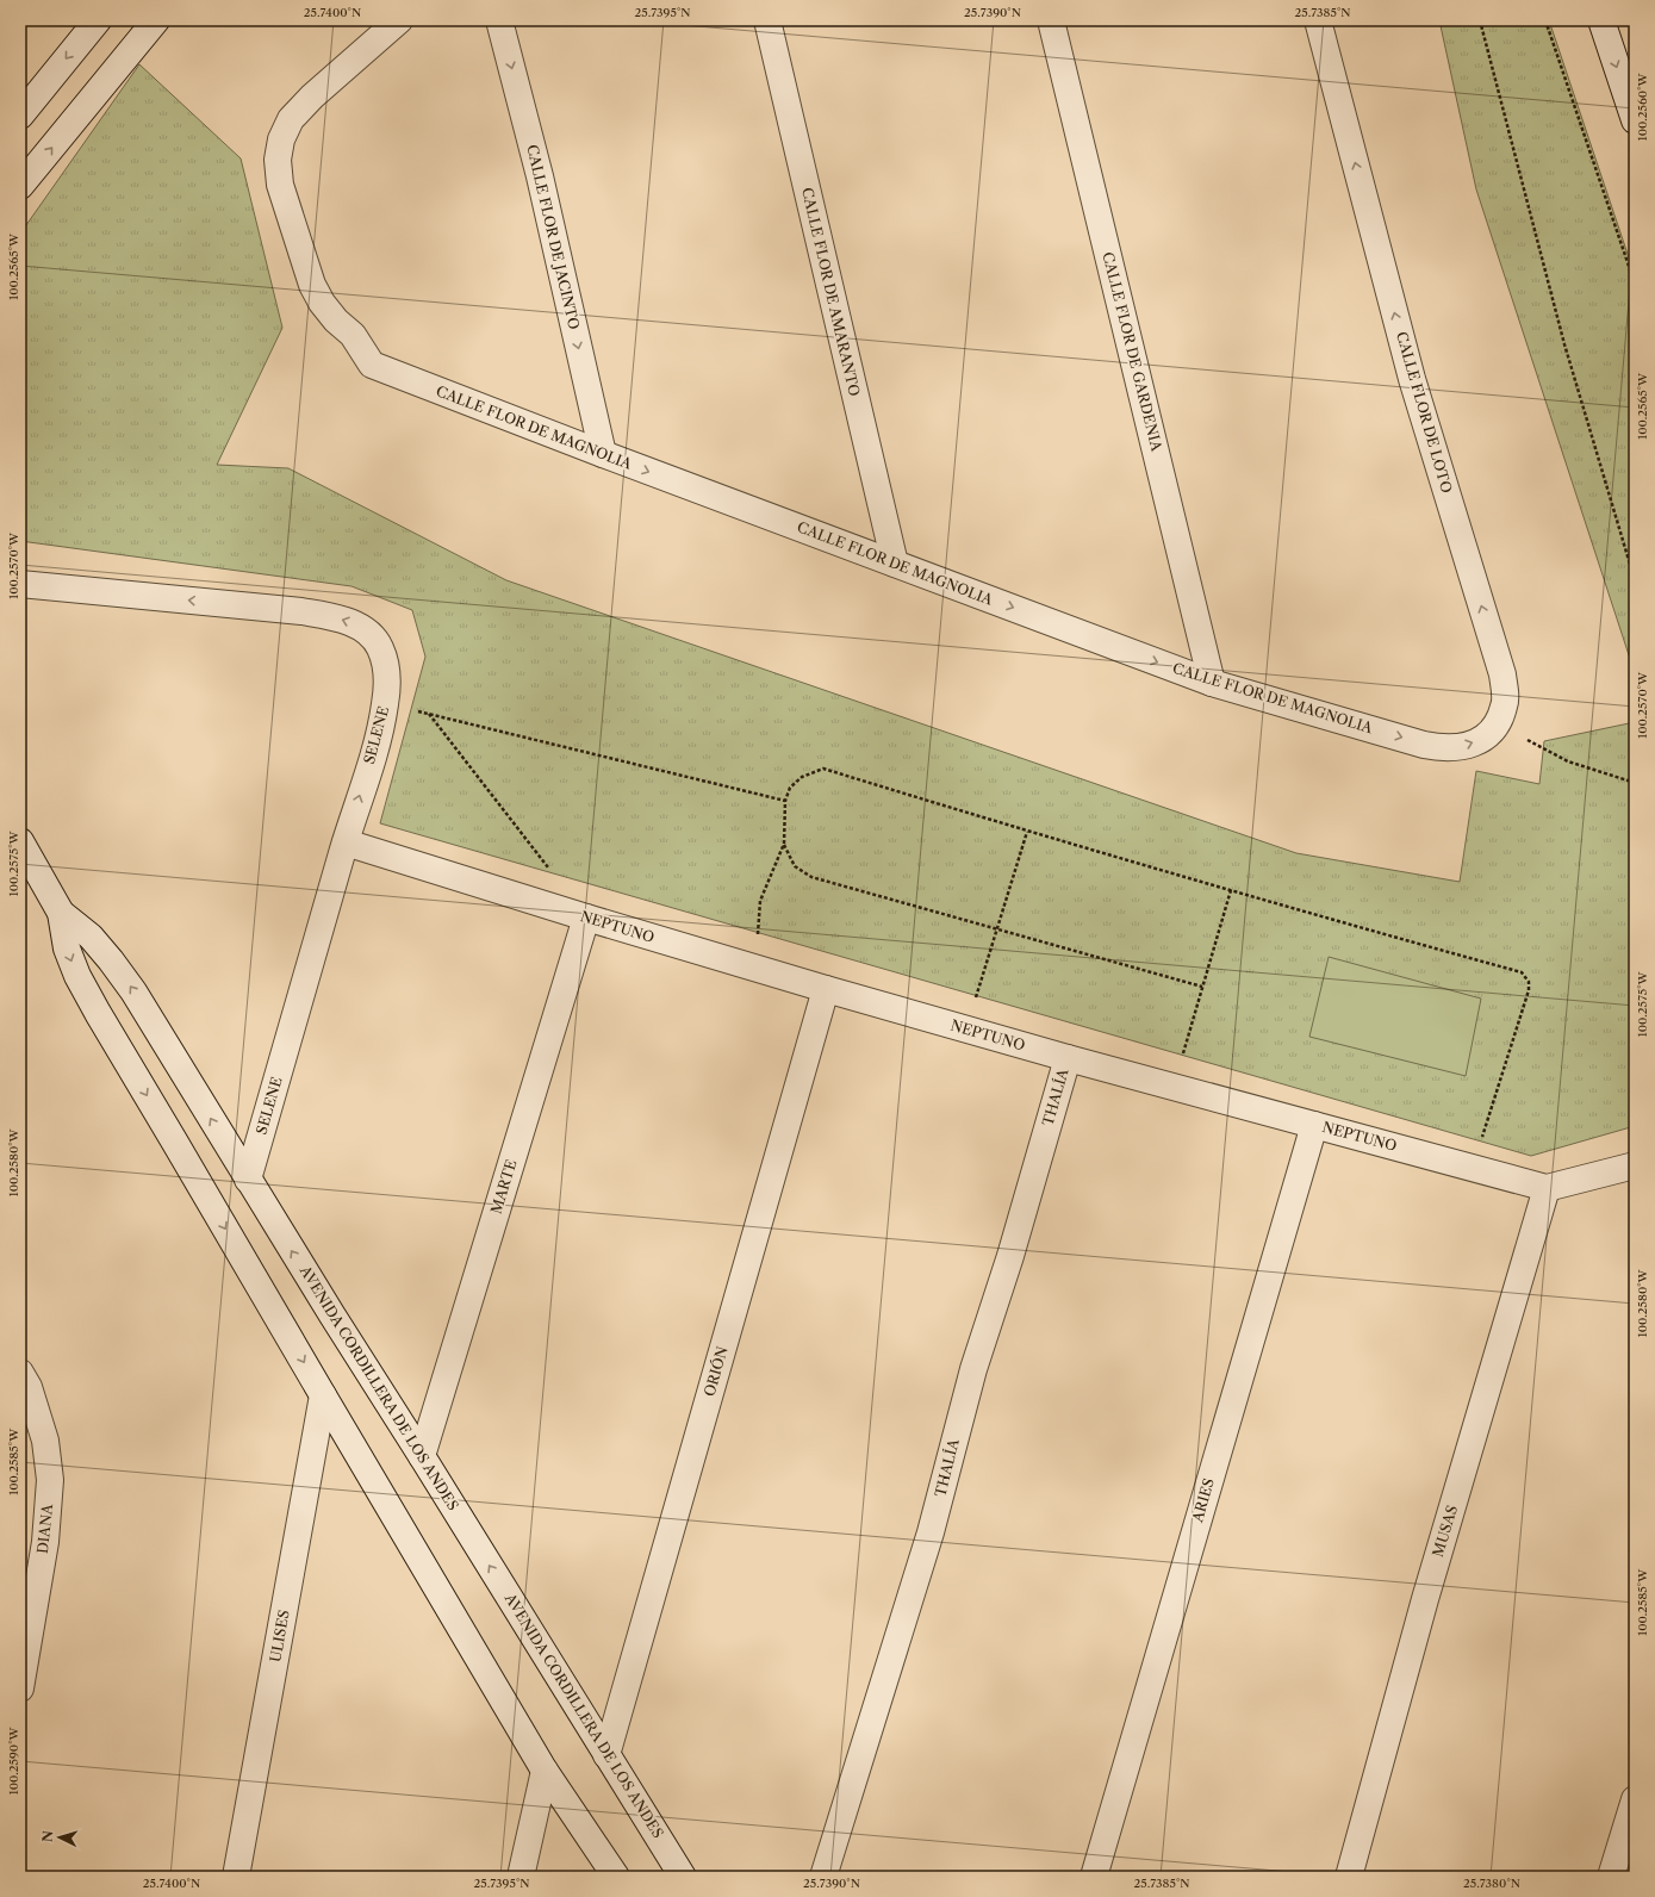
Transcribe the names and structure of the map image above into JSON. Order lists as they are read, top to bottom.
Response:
{
  "streets": {
    "street": [
      "CALLE FLOR DE JACINTO",
      "CALLE FLOR DE AMARANTO",
      "CALLE FLOR DE GARDENIA",
      "CALLE FLOR DE LOTO",
      "CALLE FLOR DE MAGNOLIA",
      "SELENE",
      "NEPTUNO",
      "THALÍA",
      "MARTE",
      "ORIÓN",
      "AVENIDA CORDILLERA DE LOS ANDES",
      "ARIES",
      "DIANA",
      "MUSAS",
      "ULISES"
    ]
  },
  "crossings": [
    ["CALLE FLOR DE JACINTO", "CALLE FLOR DE MAGNOLIA"],
    ["CALLE FLOR DE AMARANTO", "CALLE FLOR DE MAGNOLIA"],
    ["CALLE FLOR DE GARDENIA", "CALLE FLOR DE MAGNOLIA"],
    ["CALLE FLOR DE LOTO", "CALLE FLOR DE MAGNOLIA"],
    ["SELENE", "NEPTUNO"],
    ["SELENE", "AVENIDA CORDILLERA DE LOS ANDES"],
    ["NEPTUNO", "THALÍA"],
    ["NEPTUNO", "MARTE"],
    ["NEPTUNO", "ORIÓN"],
    ["NEPTUNO", "ARIES"],
    ["NEPTUNO", "MUSAS"],
    ["MARTE", "AVENIDA CORDILLERA DE LOS ANDES"],
    ["ORIÓN", "AVENIDA CORDILLERA DE LOS ANDES"],
    ["AVENIDA CORDILLERA DE LOS ANDES", "ULISES"]
  ],
  "one_way": ["CALLE FLOR DE JACINTO", "CALLE FLOR DE LOTO", "CALLE FLOR DE MAGNOLIA"],
  "north": "left",
  "coordinates": [
    "25.7400°N",
    "25.7395°N",
    "25.7390°N",
    "25.7385°N",
    "100.2560°W",
    "100.2565°W",
    "100.2570°W",
    "100.2575°W",
    "100.2580°W",
    "100.2585°W",
    "100.2590°W",
    "25.7380°N"
  ]
}
